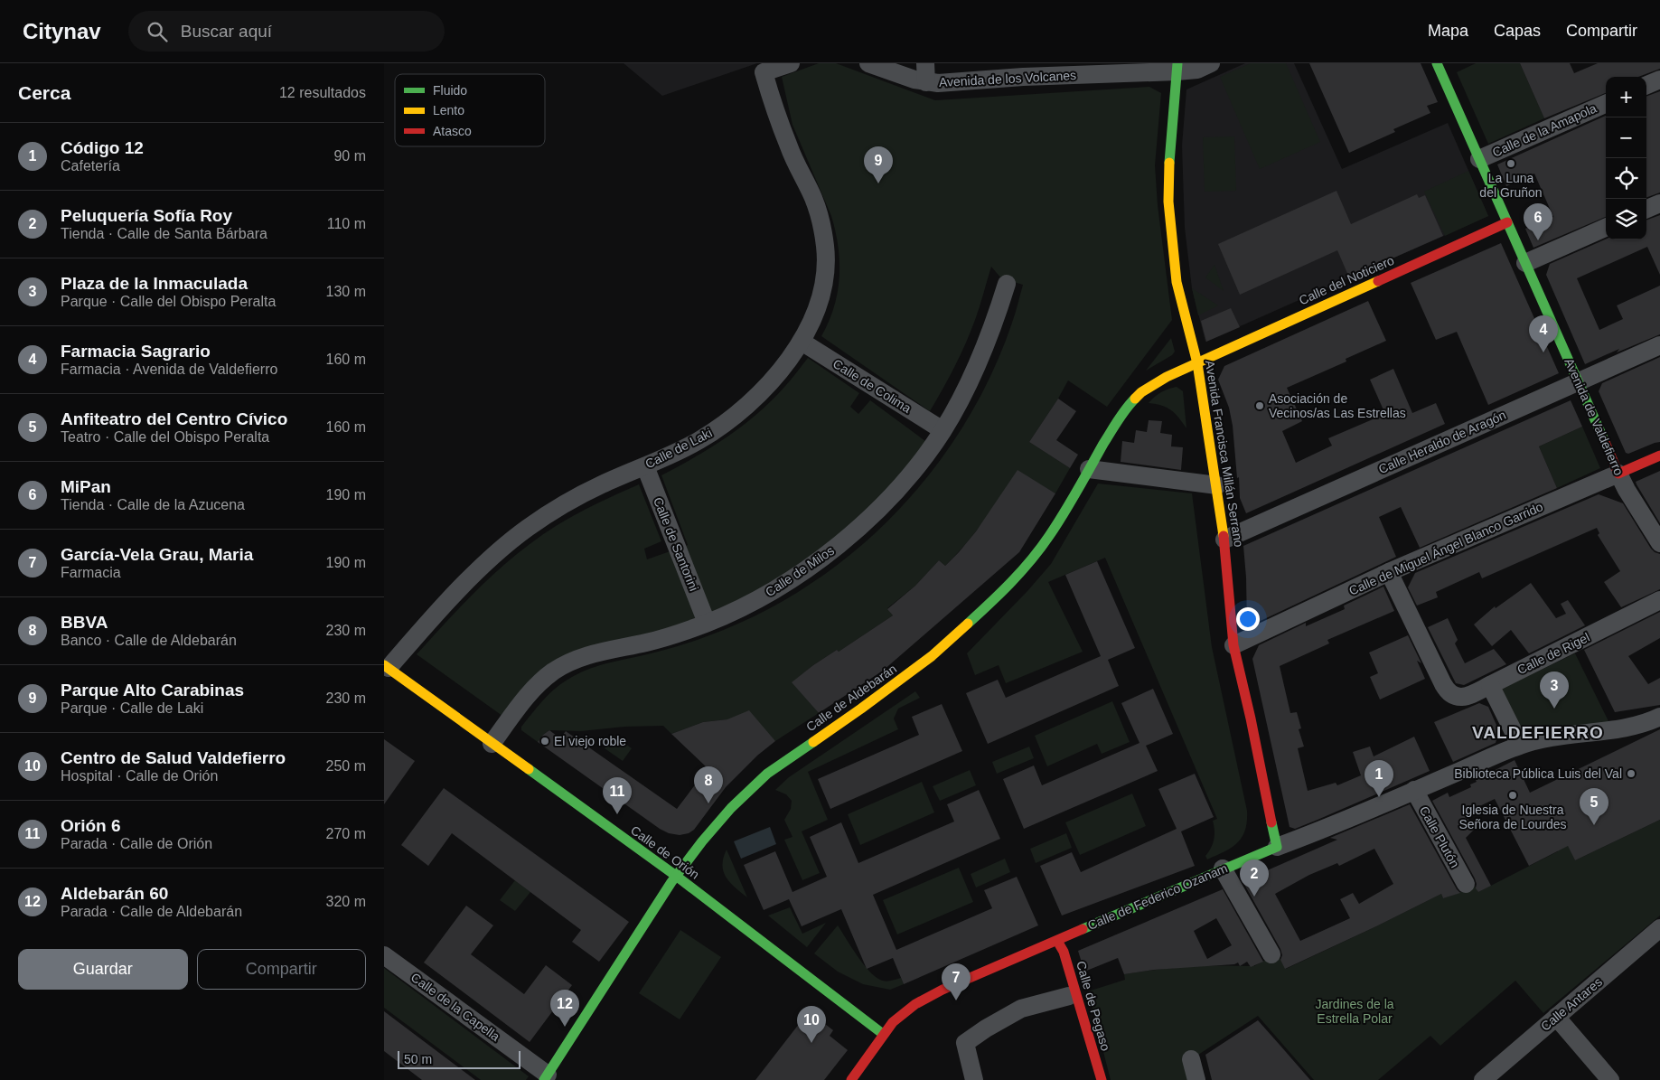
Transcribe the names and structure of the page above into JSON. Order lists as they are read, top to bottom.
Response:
{
  "streets": {
    "street": [
      "Avenida de los Volcanes",
      "Calle de la Amapola",
      "Calle del Noticiero",
      "Calle de Colima",
      "Avenida de Valdefierro",
      "Calle Heraldo de Aragón",
      "Calle de Laki",
      "Avenida Francisca Millán Serrano",
      "Calle de Santorini",
      "Calle de Miguel Ángel Blanco Garrido",
      "Calle de Milos",
      "Calle de Rigel",
      "Calle de Aldebarán",
      "Calle Plutón",
      "Calle de Orión",
      "Calle de Federico Ozanam",
      "Calle Antares",
      "Calle de Pegaso",
      "Calle de la Capella"
    ]
  },
  "crossings": [
    ["Avenida de los Volcanes", "Avenida Francisca Millán Serrano"],
    ["Calle de la Amapola", "Avenida de Valdefierro"],
    ["Calle del Noticiero", "Avenida de Valdefierro"],
    ["Calle del Noticiero", "Avenida Francisca Millán Serrano"],
    ["Calle del Noticiero", "Calle de Aldebarán"],
    ["Calle de Colima", "Calle de Laki"],
    ["Calle de Colima", "Calle de Milos"],
    ["Avenida de Valdefierro", "Calle Heraldo de Aragón"],
    ["Avenida de Valdefierro", "Calle de Miguel Ángel Blanco Garrido"],
    ["Calle Heraldo de Aragón", "Avenida Francisca Millán Serrano"],
    ["Calle de Laki", "Calle de Santorini"],
    ["Calle de Laki", "Calle de Orión"],
    ["Avenida Francisca Millán Serrano", "Calle de Miguel Ángel Blanco Garrido"],
    ["Avenida Francisca Millán Serrano", "Calle de Aldebarán"],
    ["Avenida Francisca Millán Serrano", "Calle de Federico Ozanam"],
    ["Calle de Santorini", "Calle de Milos"],
    ["Calle de Miguel Ángel Blanco Garrido", "Calle de Rigel"],
    ["Calle de Milos", "Calle de Orión"],
    ["Calle de Aldebarán", "Calle de Orión"],
    ["Calle de Aldebarán", "Calle de la Capella"],
    ["Calle Plutón", "Calle de Federico Ozanam"],
    ["Calle de Orión", "Calle de Federico Ozanam"],
    ["Calle de Federico Ozanam", "Calle de Pegaso"]
  ],
  "districts": ["VALDEFIERRO"],
  "parks": ["Jardines de la Estrella Polar"],
  "places": [
    "La Luna del Gruñon",
    "Asociación de Vecinos/as Las Estrellas",
    "El viejo roble",
    "Biblioteca Pública Luis del Val",
    "Iglesia de Nuestra Señora de Lourdes"
  ],
  "legend": ["Fluido", "Lento", "Atasco"],
  "scale_bar": "50 m",
  "page": {
    "header": "Citynav",
    "search": "Buscar aquí",
    "nav": ["Mapa", "Capas", "Compartir"],
    "heading": ["Cerca", "12 resultados"],
    "map_buttons": ["+", "−"],
    "list": [
      {
        "mark": "1",
        "name": "Código 12",
        "note": "Cafetería",
        "value": "90 m"
      },
      {
        "mark": "2",
        "name": "Peluquería Sofía Roy",
        "note": "Tienda · Calle de Santa Bárbara",
        "value": "110 m"
      },
      {
        "mark": "3",
        "name": "Plaza de la Inmaculada",
        "note": "Parque · Calle del Obispo Peralta",
        "value": "130 m"
      },
      {
        "mark": "4",
        "name": "Farmacia Sagrario",
        "note": "Farmacia · Avenida de Valdefierro",
        "value": "160 m"
      },
      {
        "mark": "5",
        "name": "Anfiteatro del Centro Cívico",
        "note": "Teatro · Calle del Obispo Peralta",
        "value": "160 m"
      },
      {
        "mark": "6",
        "name": "MiPan",
        "note": "Tienda · Calle de la Azucena",
        "value": "190 m"
      },
      {
        "mark": "7",
        "name": "García-Vela Grau, Maria",
        "note": "Farmacia",
        "value": "190 m"
      },
      {
        "mark": "8",
        "name": "BBVA",
        "note": "Banco · Calle de Aldebarán",
        "value": "230 m"
      },
      {
        "mark": "9",
        "name": "Parque Alto Carabinas",
        "note": "Parque · Calle de Laki",
        "value": "230 m"
      },
      {
        "mark": "10",
        "name": "Centro de Salud Valdefierro",
        "note": "Hospital · Calle de Orión",
        "value": "250 m"
      },
      {
        "mark": "11",
        "name": "Orión 6",
        "note": "Parada · Calle de Orión",
        "value": "270 m"
      },
      {
        "mark": "12",
        "name": "Aldebarán 60",
        "note": "Parada · Calle de Aldebarán",
        "value": "320 m"
      }
    ],
    "pins": [
      "9",
      "6",
      "4",
      "3",
      "1",
      "8",
      "11",
      "5",
      "2",
      "7",
      "12",
      "10"
    ],
    "buttons": ["Guardar", "Compartir"],
    "scale": "50 m"
  }
}
